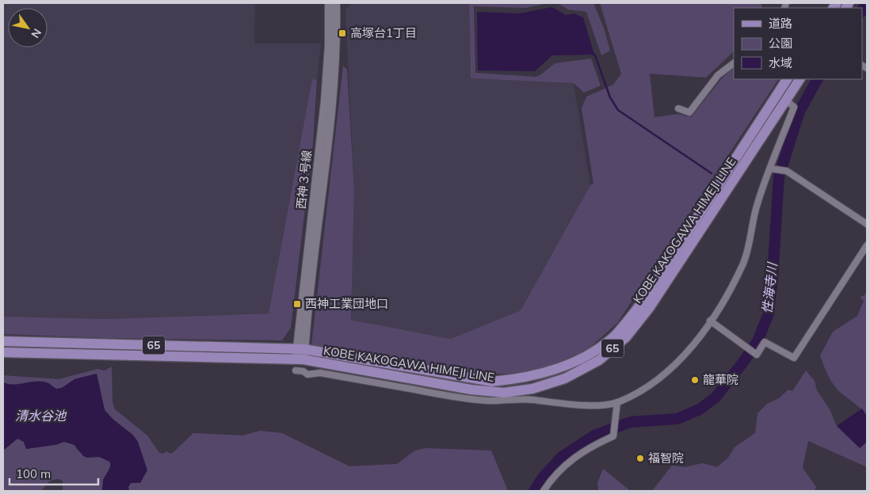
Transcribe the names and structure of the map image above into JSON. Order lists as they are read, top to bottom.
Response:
{
  "streets": {
    "main road": ["KOBE KAKOGAWA HIMEJI LINE", "65"],
    "street": ["西神３号線"]
  },
  "crossings": [
    ["西神３号線", "KOBE KAKOGAWA HIMEJI LINE"]
  ],
  "water": ["性海寺川", "清水谷池"],
  "places": {
    "transit": ["高塚台1丁目", "西神工業団地口"],
    "other": ["龍華院", "福智院"]
  },
  "legend": ["道路", "公園", "水域"],
  "scale_bar": "100 m",
  "north": "bottom right"
}
